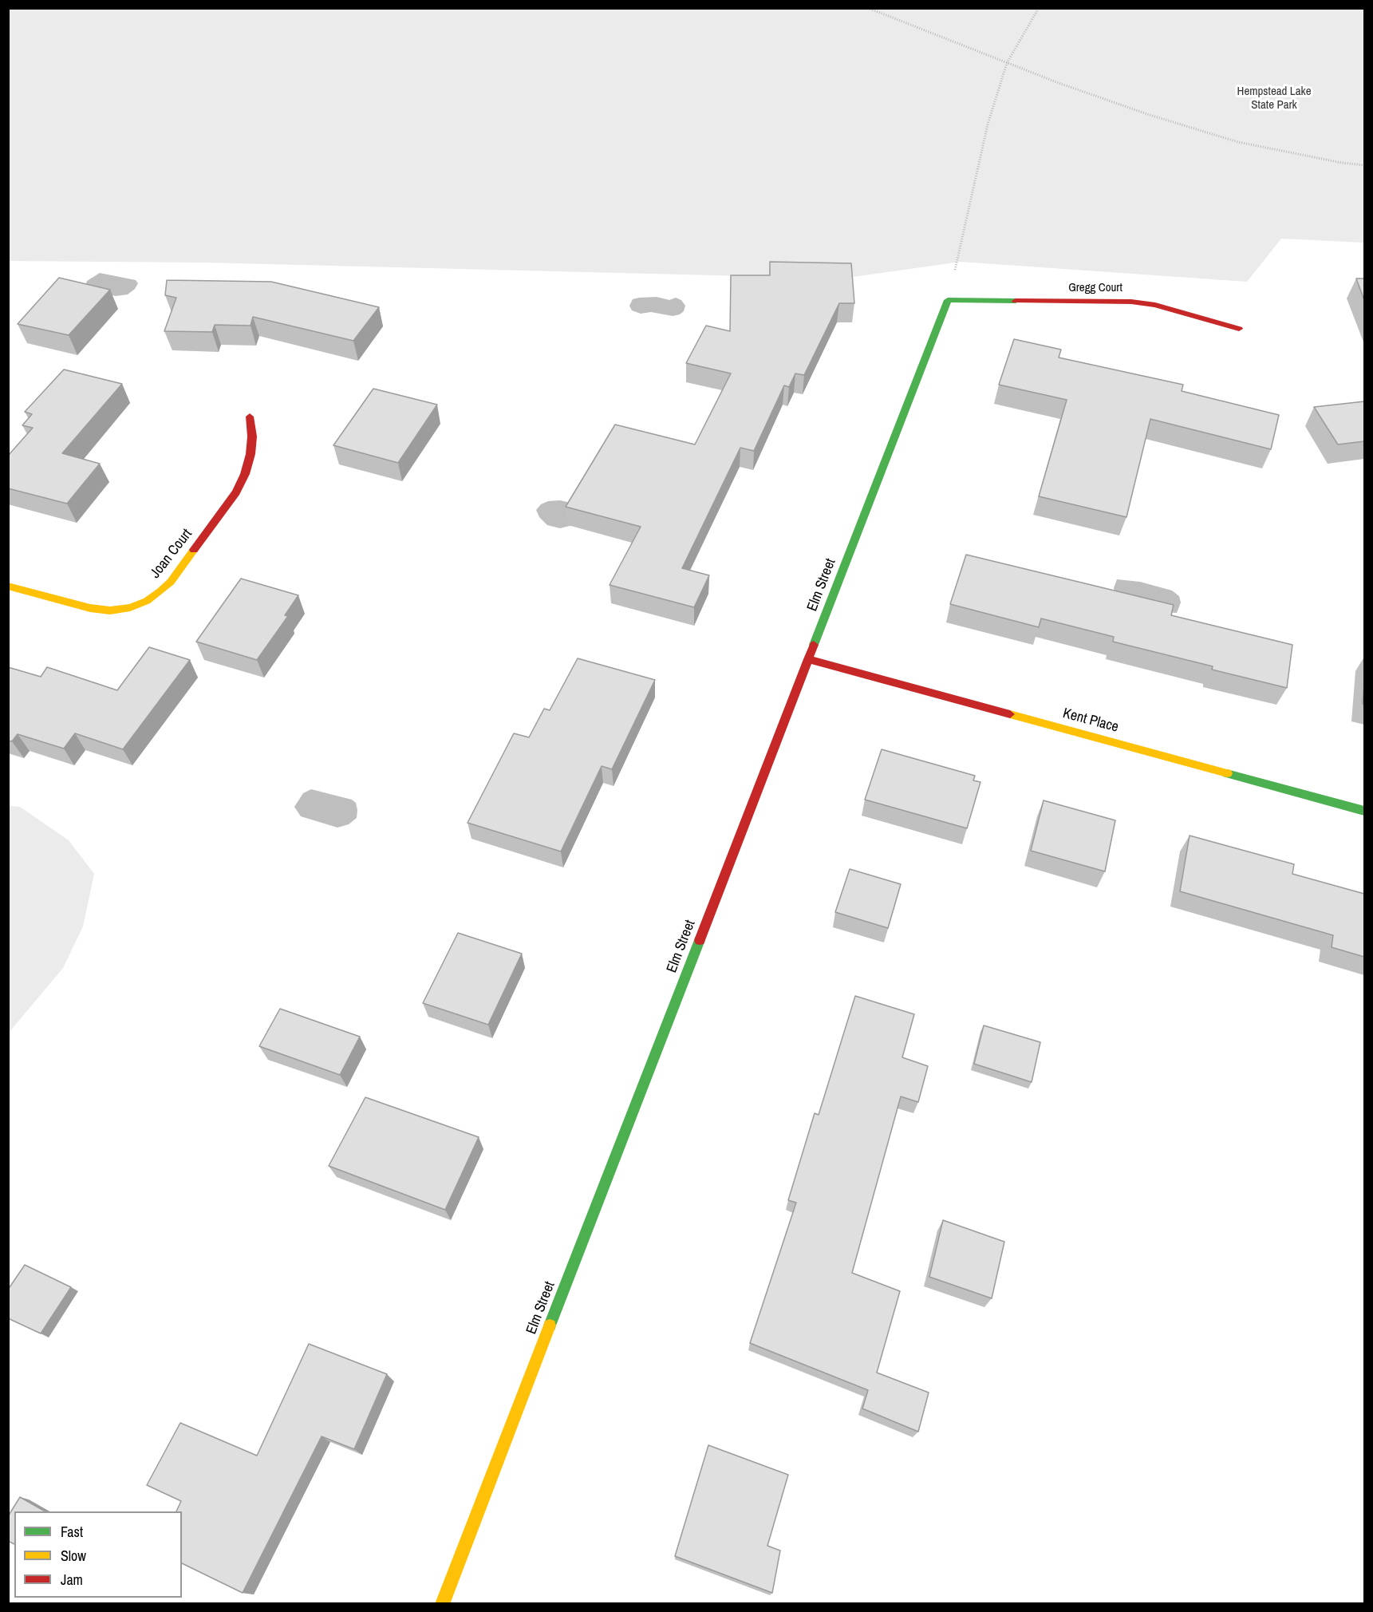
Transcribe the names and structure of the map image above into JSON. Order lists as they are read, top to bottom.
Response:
{
  "streets": {
    "street": [
      "Gregg Court",
      "Joan Court",
      "Elm Street",
      "Kent Place"
    ]
  },
  "crossings": [
    ["Gregg Court", "Elm Street"],
    ["Elm Street", "Kent Place"]
  ],
  "parks": ["Hempstead Lake State Park"],
  "legend": ["Fast", "Slow", "Jam"]
}
